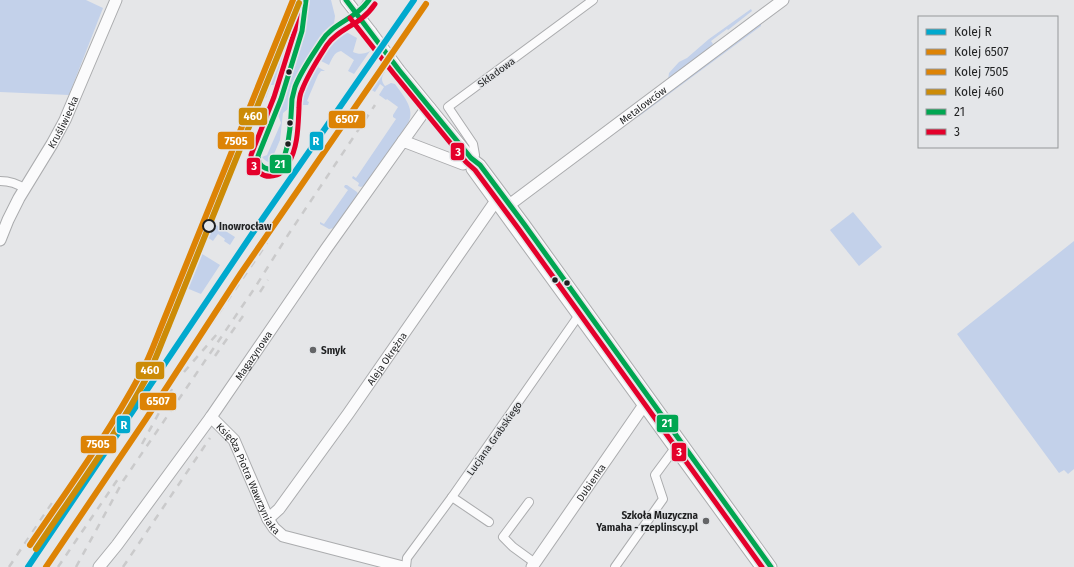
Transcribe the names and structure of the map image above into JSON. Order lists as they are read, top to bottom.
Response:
{
  "streets": {
    "street": [
      "Składowa",
      "Metalowców",
      "Kruśliwiecka",
      "Magazynowa",
      "Aleja Okrężna",
      "Lucjana Grabskiego",
      "Księdza Piotra Wawrzyniaka",
      "Dubienka"
    ]
  },
  "crossings": [
    ["Metalowców", "Aleja Okrężna"],
    ["Magazynowa", "Księdza Piotra Wawrzyniaka"],
    ["Aleja Okrężna", "Księdza Piotra Wawrzyniaka"],
    ["Lucjana Grabskiego", "Księdza Piotra Wawrzyniaka"]
  ],
  "places": ["Inowrocław", "Smyk", "Szkoła Muzyczna Yamaha - rzeplinscy.pl"],
  "lines": [
    "rail line R",
    "rail line 7505",
    "transit line 21",
    "transit line 3",
    "rail line 460",
    "rail line 6507"
  ],
  "legend": [
    "Kolej R",
    "Kolej 6507",
    "Kolej 7505",
    "Kolej 460",
    "21",
    "3"
  ]
}
